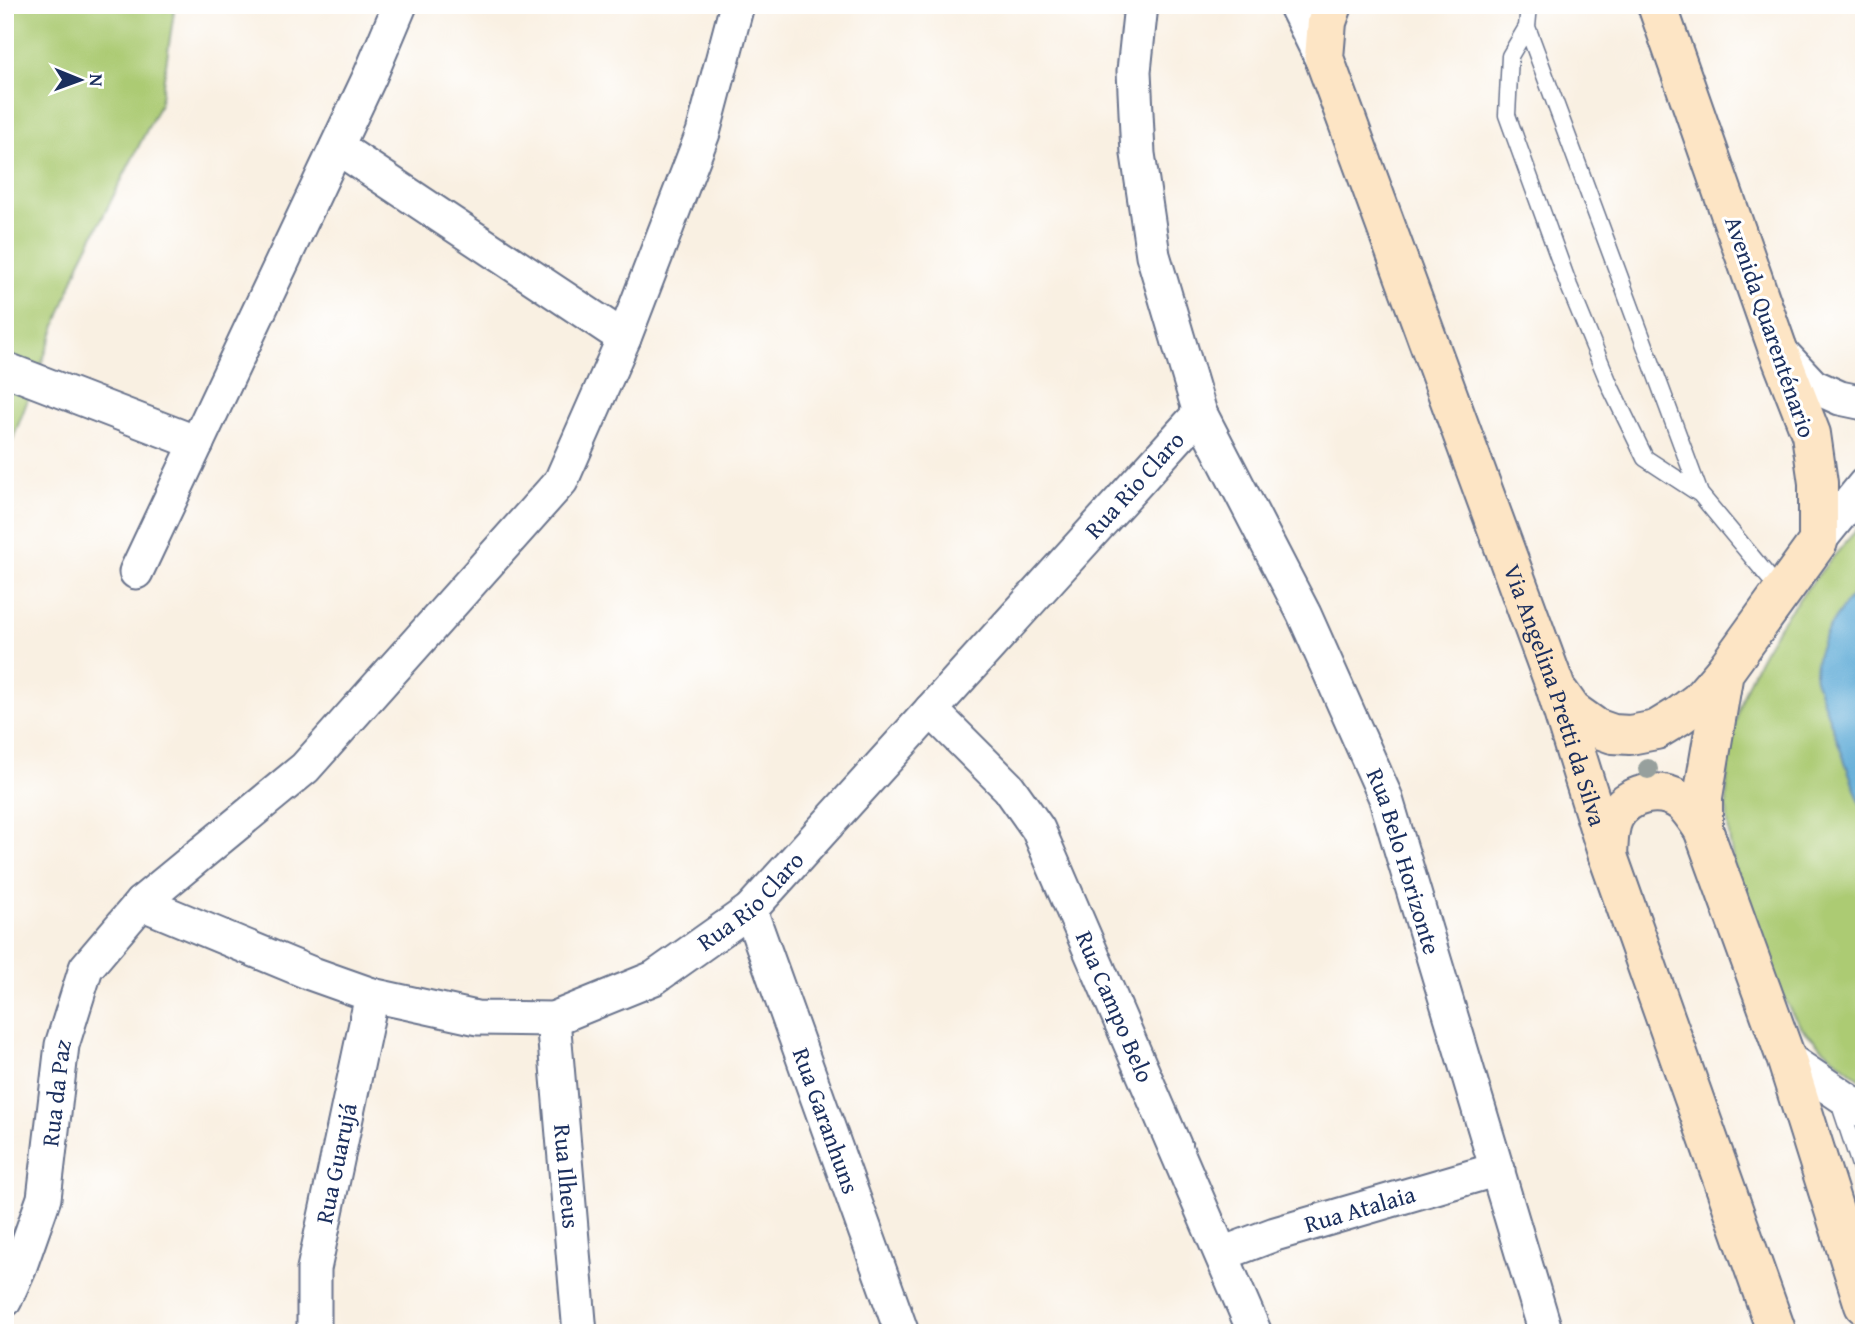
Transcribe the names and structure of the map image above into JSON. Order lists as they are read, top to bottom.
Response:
{
  "streets": {
    "main road": ["Avenida Quarenténario", "Via Angelina Pretti da Silva"],
    "street": [
      "Rua Rio Claro",
      "Rua Belo Horizonte",
      "Rua Campo Belo",
      "Rua da Paz",
      "Rua Garanhuns",
      "Rua Guarujá",
      "Rua Ilheus",
      "Rua Atalaia"
    ]
  },
  "crossings": [
    ["Rua Rio Claro", "Rua Belo Horizonte"],
    ["Rua Rio Claro", "Rua Campo Belo"],
    ["Rua Rio Claro", "Rua da Paz"],
    ["Rua Rio Claro", "Rua Garanhuns"],
    ["Rua Rio Claro", "Rua Guarujá"],
    ["Rua Rio Claro", "Rua Ilheus"],
    ["Rua Belo Horizonte", "Rua Atalaia"],
    ["Rua Campo Belo", "Rua Atalaia"]
  ],
  "north": "right"
}
